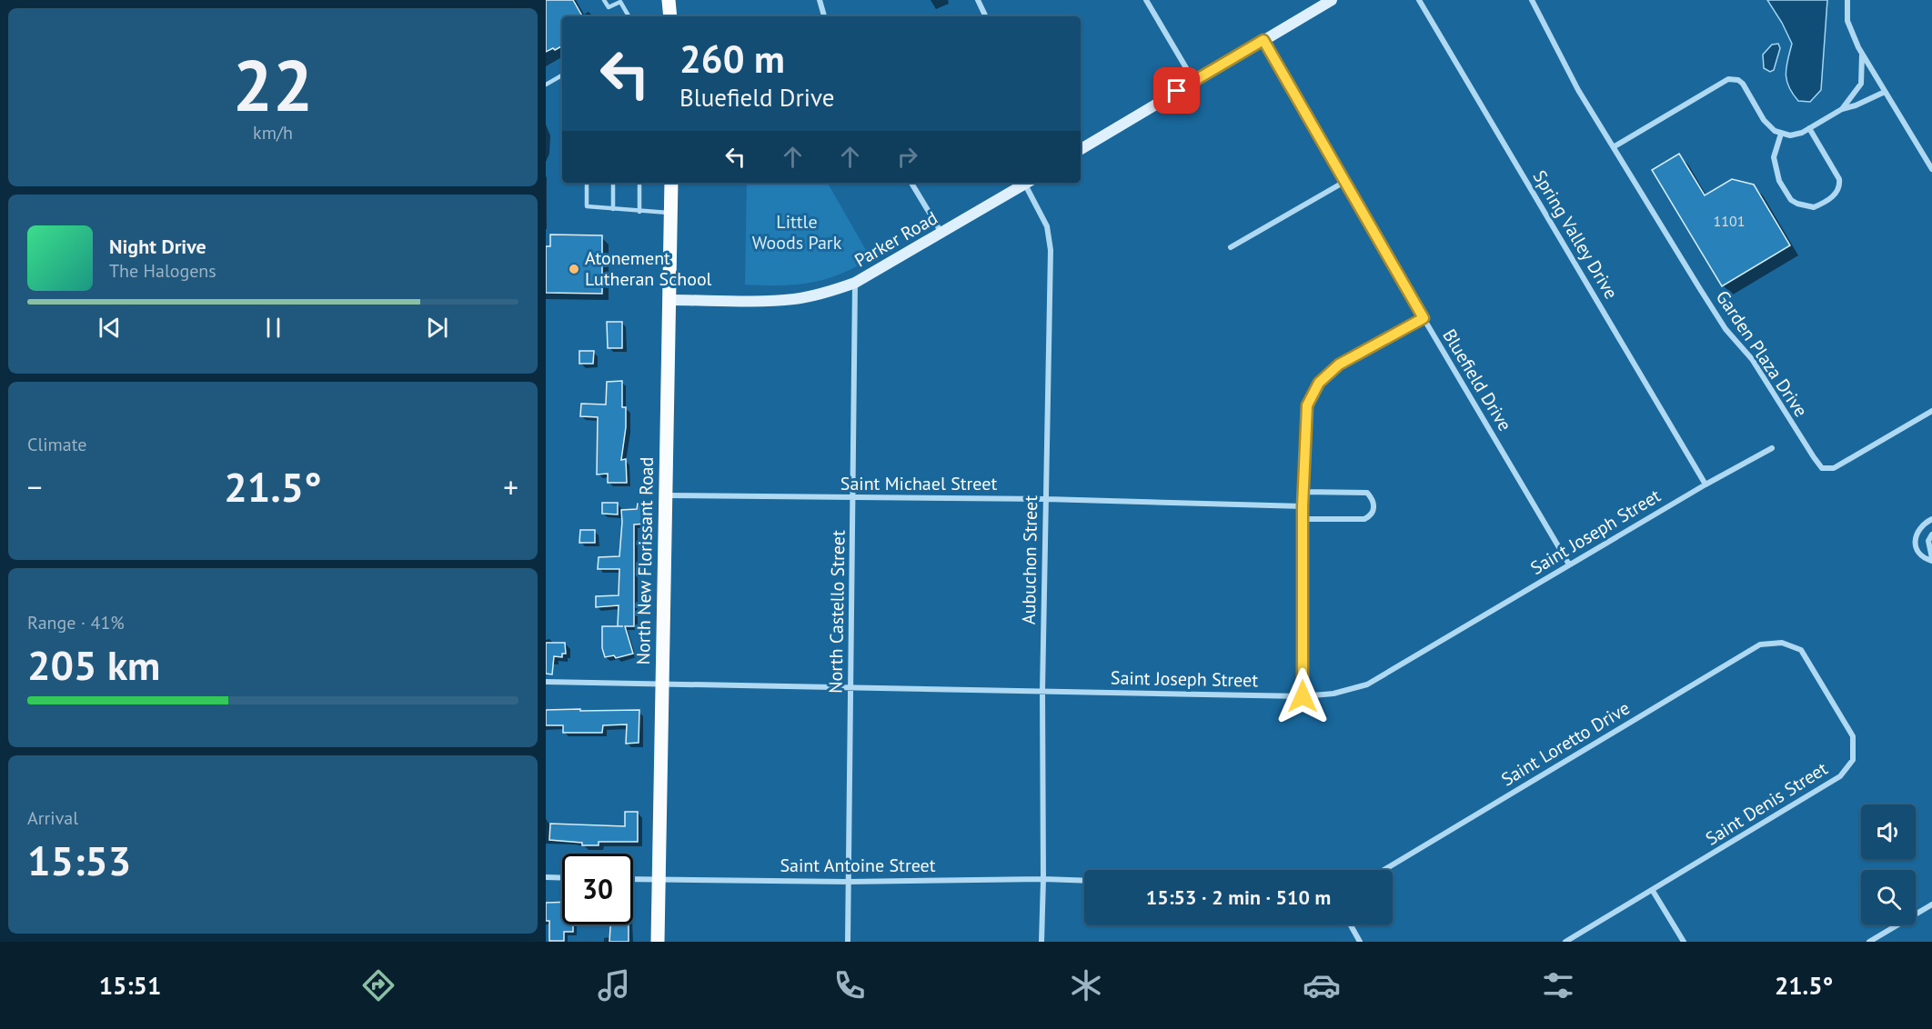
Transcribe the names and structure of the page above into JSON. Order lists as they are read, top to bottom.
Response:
{
  "streets": {
    "main road": ["Parker Road", "North New Florissant Road"],
    "street": [
      "Spring Valley Drive",
      "Garden Plaza Drive",
      "Bluefield Drive",
      "Saint Michael Street",
      "Saint Joseph Street",
      "Aubuchon Street",
      "North Castello Street",
      "Saint Loretto Drive",
      "Saint Denis Street",
      "Saint Antoine Street"
    ]
  },
  "crossings": [
    ["Spring Valley Drive", "Saint Joseph Street"],
    ["Parker Road", "North New Florissant Road"],
    ["Parker Road", "North Castello Street"],
    ["Bluefield Drive", "Saint Joseph Street"],
    ["Saint Michael Street", "Aubuchon Street"],
    ["Saint Michael Street", "North New Florissant Road"],
    ["Saint Michael Street", "North Castello Street"],
    ["Saint Joseph Street", "Aubuchon Street"],
    ["Saint Joseph Street", "North New Florissant Road"],
    ["Saint Joseph Street", "North Castello Street"],
    ["Aubuchon Street", "Saint Antoine Street"],
    ["North New Florissant Road", "Saint Antoine Street"],
    ["North Castello Street", "Saint Antoine Street"],
    ["Saint Loretto Drive", "Saint Denis Street"]
  ],
  "parks": ["Little Woods Park"],
  "places": ["Atonement Lutheran School"],
  "house_numbers": ["1101"],
  "page": {
    "tile": [
      ["22", "km/h"],
      "Climate",
      ["Range · 41%", "205 km"],
      ["Arrival", "15:53"]
    ],
    "turn": ["260 m", "Bluefield Drive"],
    "song": ["Night Drive", "The Halogens"],
    "heat": ["−", "21.5°", "+"],
    "limit": "30",
    "trip": "15:53 · 2 min · 510 m",
    "tabs": ["15:51", "21.5°"]
  }
}
